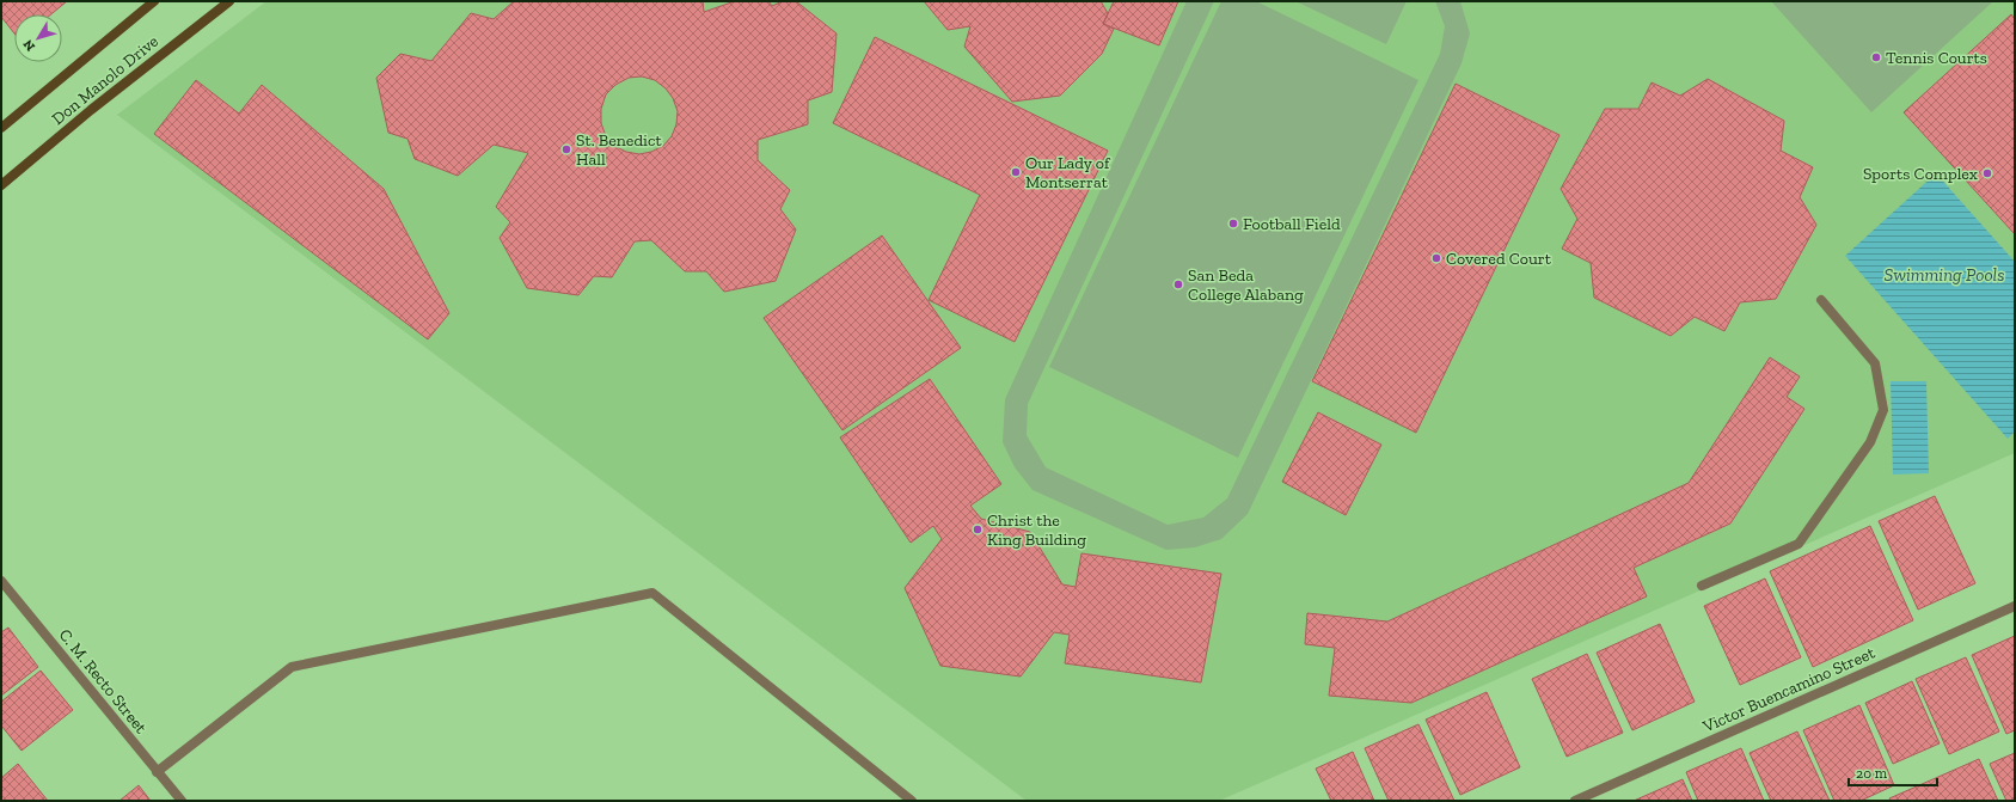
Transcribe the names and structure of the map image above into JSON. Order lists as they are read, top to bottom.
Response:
{
  "streets": {
    "street": ["Don Manolo Drive", "C. M. Recto Street", "Victor Buencamino Street"]
  },
  "water": ["Swimming Pools"],
  "places": [
    "Tennis Courts",
    "St. Benedict Hall",
    "Our Lady of Montserrat",
    "Sports Complex",
    "Football Field",
    "Covered Court",
    "San Beda College Alabang",
    "Christ the King Building"
  ],
  "scale_bar": "20 m",
  "north": "bottom left"
}
